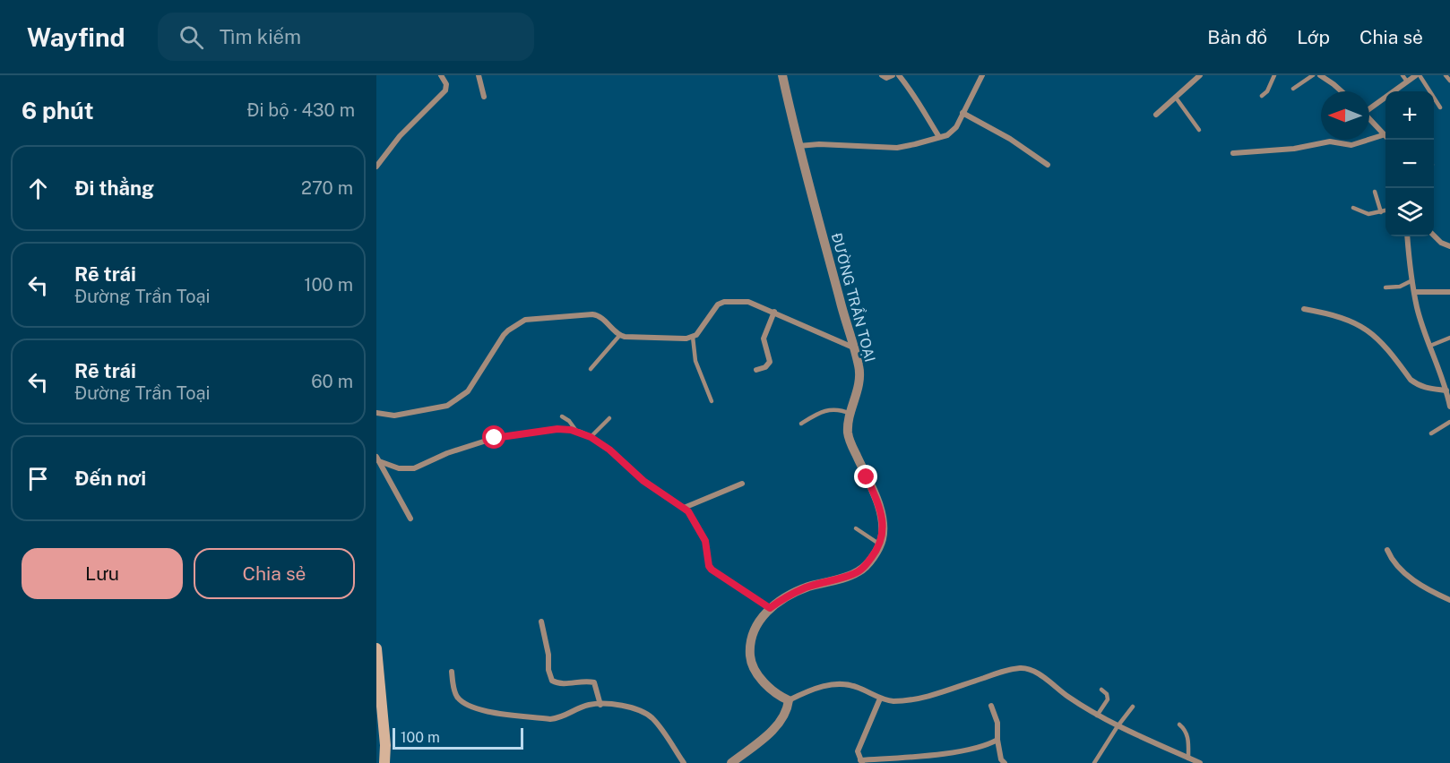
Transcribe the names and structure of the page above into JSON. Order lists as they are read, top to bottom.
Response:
{
  "streets": {
    "street": ["ĐƯỜNG TRẦN TOẠI"]
  },
  "scale_bar": "100 m",
  "north": "left",
  "page": {
    "header": "Wayfind",
    "search": "Tìm kiếm",
    "nav": ["Bản đồ", "Lớp", "Chia sẻ"],
    "heading": ["6 phút", "Đi bộ · 430 m"],
    "map_buttons": ["+", "−"],
    "list": [
      ["Đi thẳng", "270 m"],
      ["Rẽ trái", "Đường Trần Toại", "100 m"],
      ["Rẽ trái", "Đường Trần Toại", "60 m"],
      "Đến nơi"
    ],
    "buttons": ["Lưu", "Chia sẻ"],
    "scale": "100 m"
  }
}
